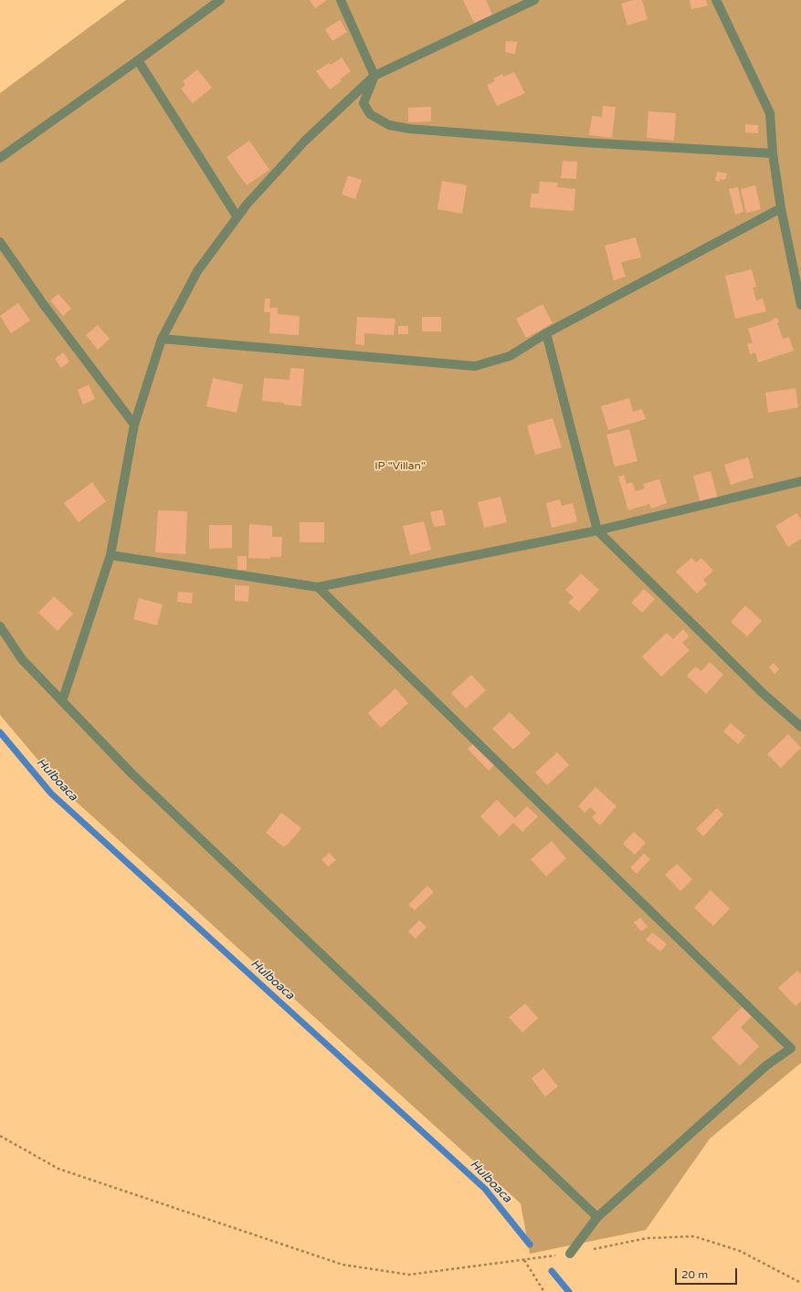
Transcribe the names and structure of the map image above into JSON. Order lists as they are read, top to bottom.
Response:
{
  "water": ["Hulboaca"],
  "parks": ["IP \"Villan\""],
  "scale_bar": "20 m"
}
